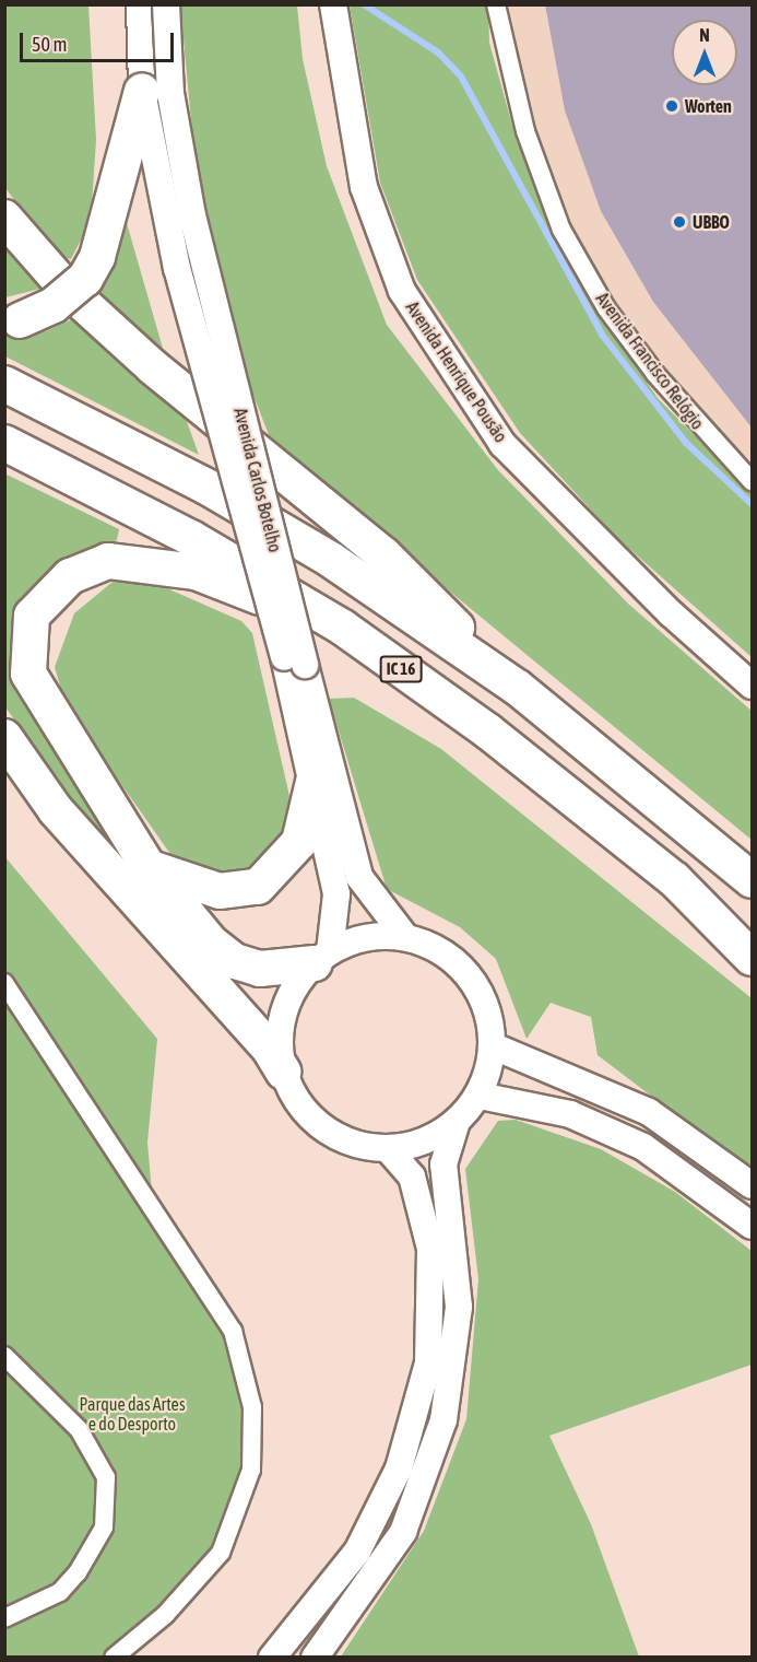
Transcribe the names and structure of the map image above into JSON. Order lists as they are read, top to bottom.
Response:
{
  "streets": {
    "highway": ["IC 16"],
    "main road": ["Avenida Henrique Pousão", "Avenida Carlos Botelho"],
    "street": ["Avenida Francisco Relógio"]
  },
  "parks": ["Parque das Artes e do Desporto"],
  "places": ["Worten", "UBBO"],
  "scale_bar": "50 m",
  "north": "top"
}
